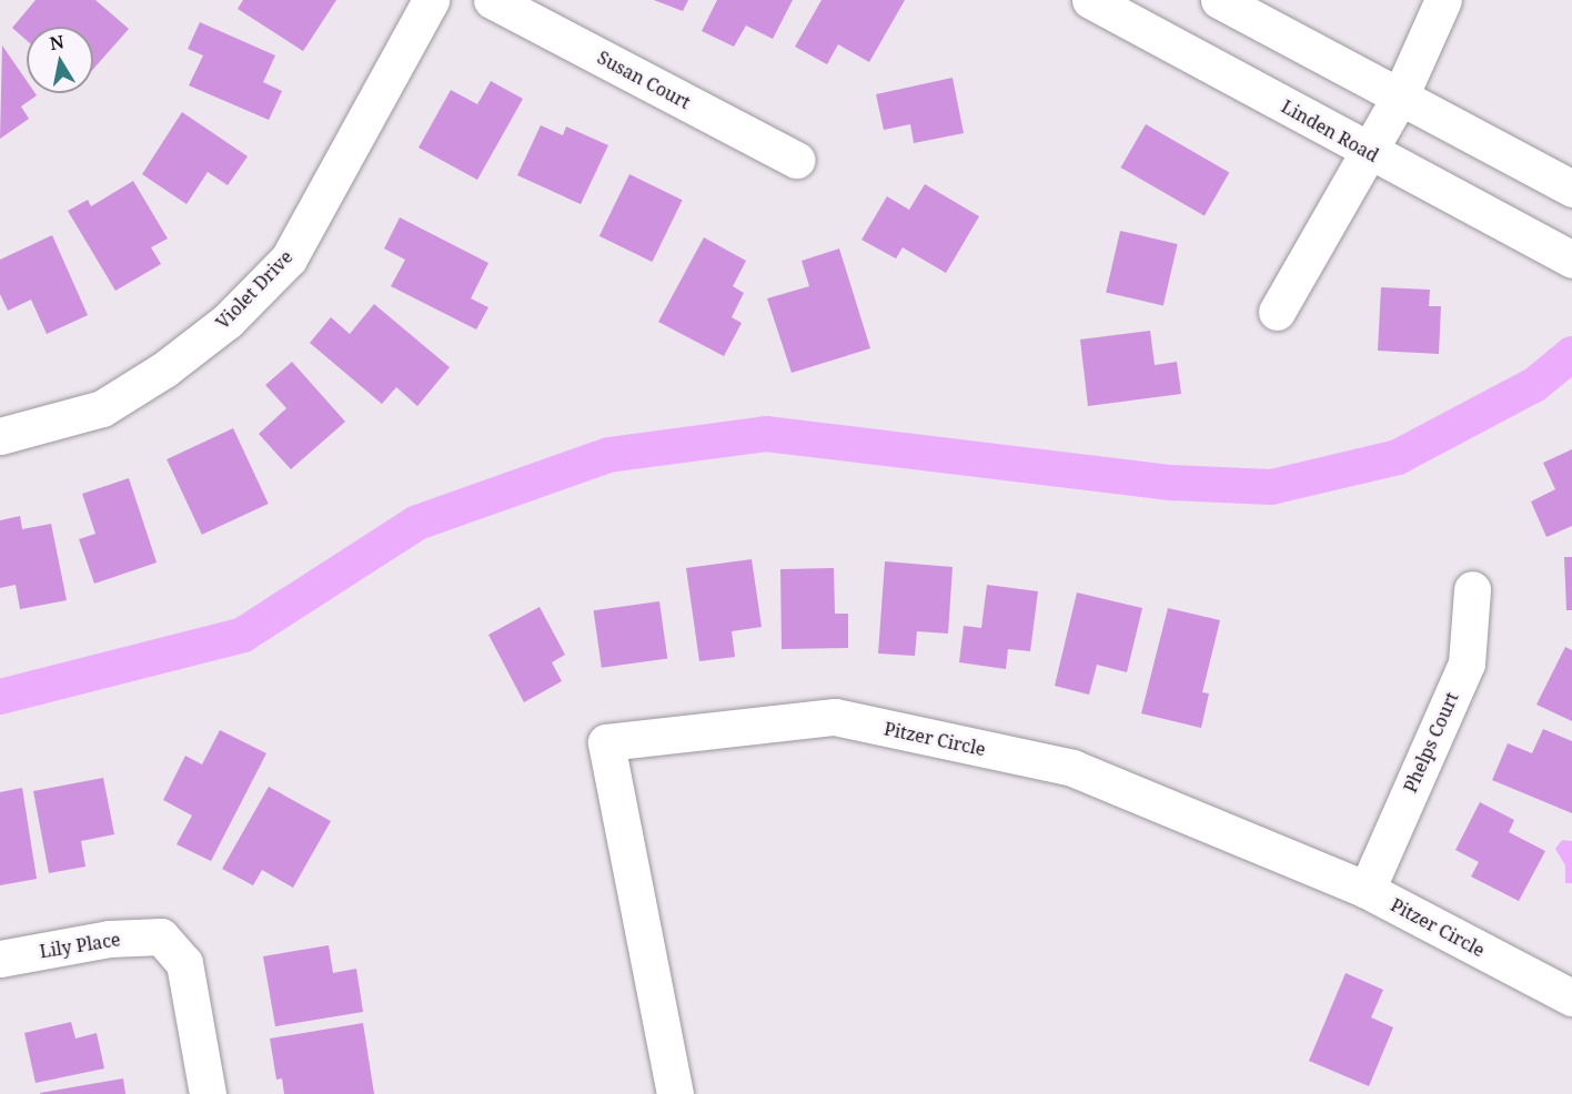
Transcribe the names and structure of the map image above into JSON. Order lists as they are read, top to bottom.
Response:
{
  "streets": {
    "street": [
      "Susan Court",
      "Linden Road",
      "Violet Drive",
      "Pitzer Circle",
      "Phelps Court",
      "Lily Place"
    ]
  },
  "crossings": [
    ["Pitzer Circle", "Phelps Court"]
  ],
  "north": "top"
}
